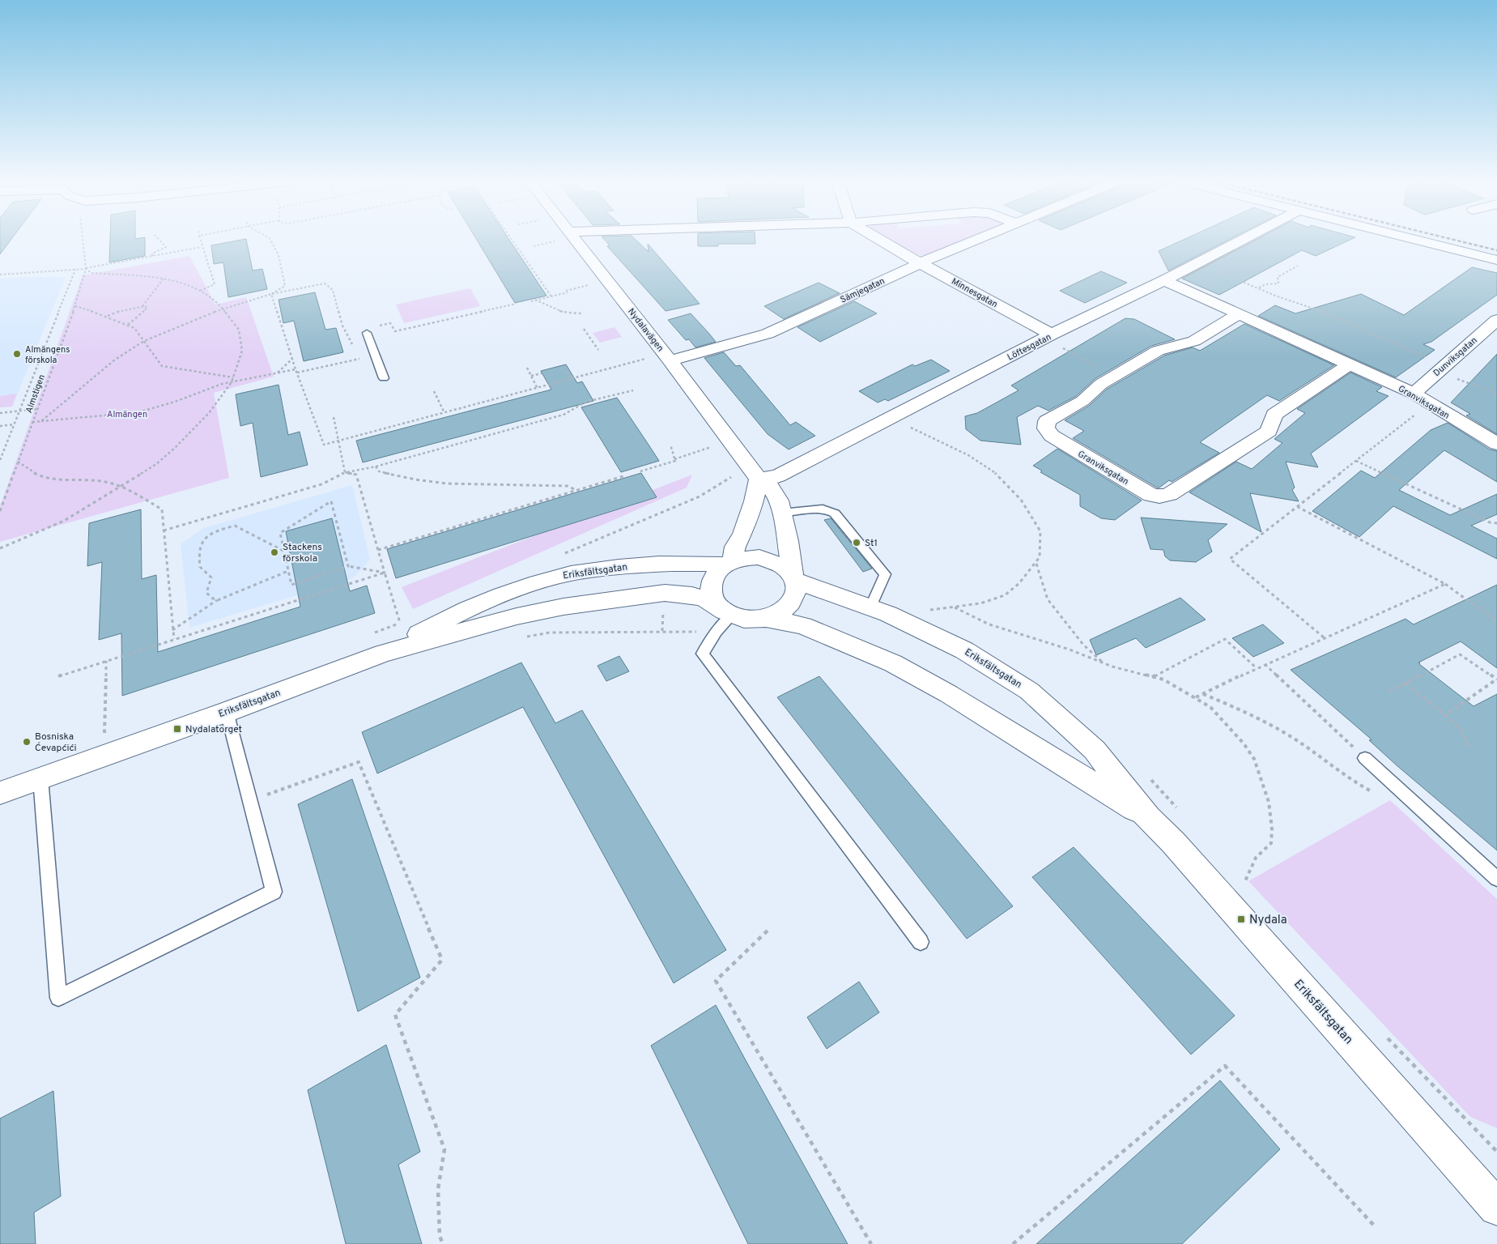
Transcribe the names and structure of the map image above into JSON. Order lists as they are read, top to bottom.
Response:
{
  "streets": {
    "street": [
      "Sämjegatan",
      "Minnesgatan",
      "Nydalavägen",
      "Löftesgatan",
      "Dunviksgatan",
      "Granviksgatan",
      "Eriksfältsgatan"
    ],
    "path": ["Almstigen"]
  },
  "crossings": [
    ["Sämjegatan", "Minnesgatan"],
    ["Sämjegatan", "Nydalavägen"],
    ["Minnesgatan", "Löftesgatan"],
    ["Nydalavägen", "Löftesgatan"],
    ["Nydalavägen", "Eriksfältsgatan"],
    ["Löftesgatan", "Granviksgatan"],
    ["Dunviksgatan", "Granviksgatan"]
  ],
  "parks": ["Almängen"],
  "places": {
    "other": [
      "Almängens förskola",
      "St1",
      "Stackens förskola",
      "Bosniska Ćevapćići"
    ],
    "transit": ["Nydalatorget", "Nydala"]
  }
}
